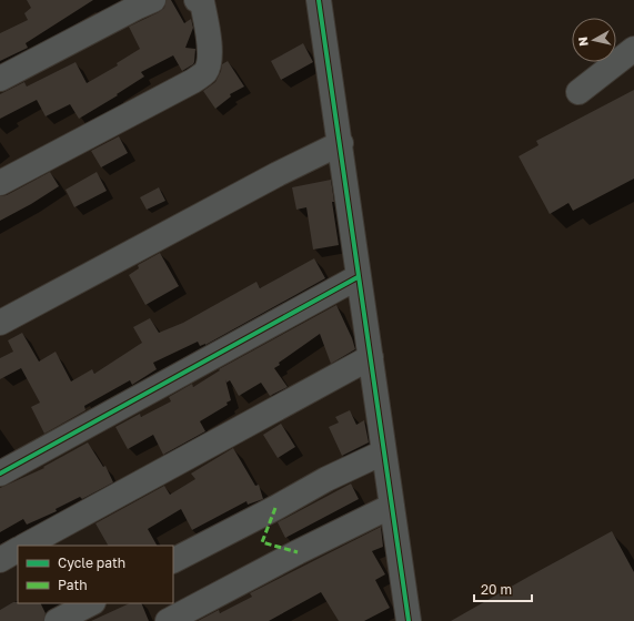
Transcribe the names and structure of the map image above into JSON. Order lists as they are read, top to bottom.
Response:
{
  "legend": ["Cycle path", "Path"],
  "scale_bar": "20 m",
  "north": "left"
}
